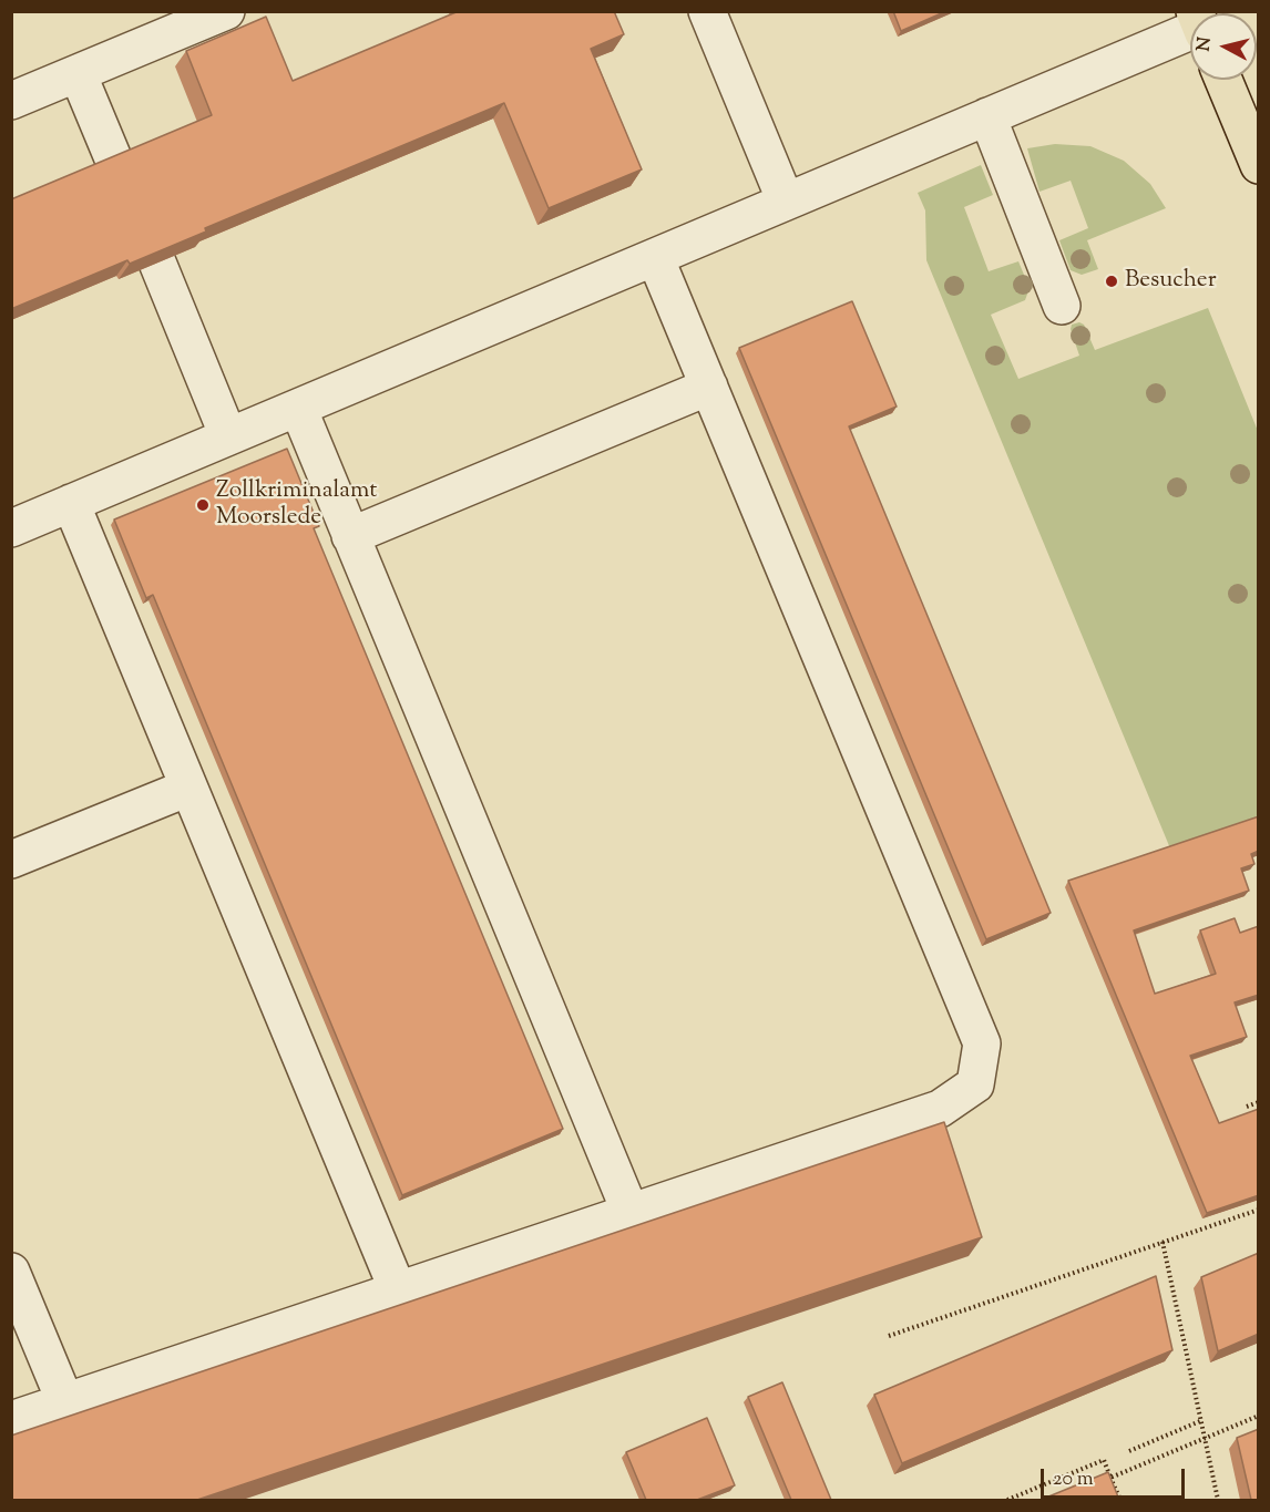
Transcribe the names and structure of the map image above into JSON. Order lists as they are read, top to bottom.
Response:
{
  "places": ["Besucher", "Zollkriminalamt Moorslede"],
  "scale_bar": "20 m",
  "north": "left"
}
